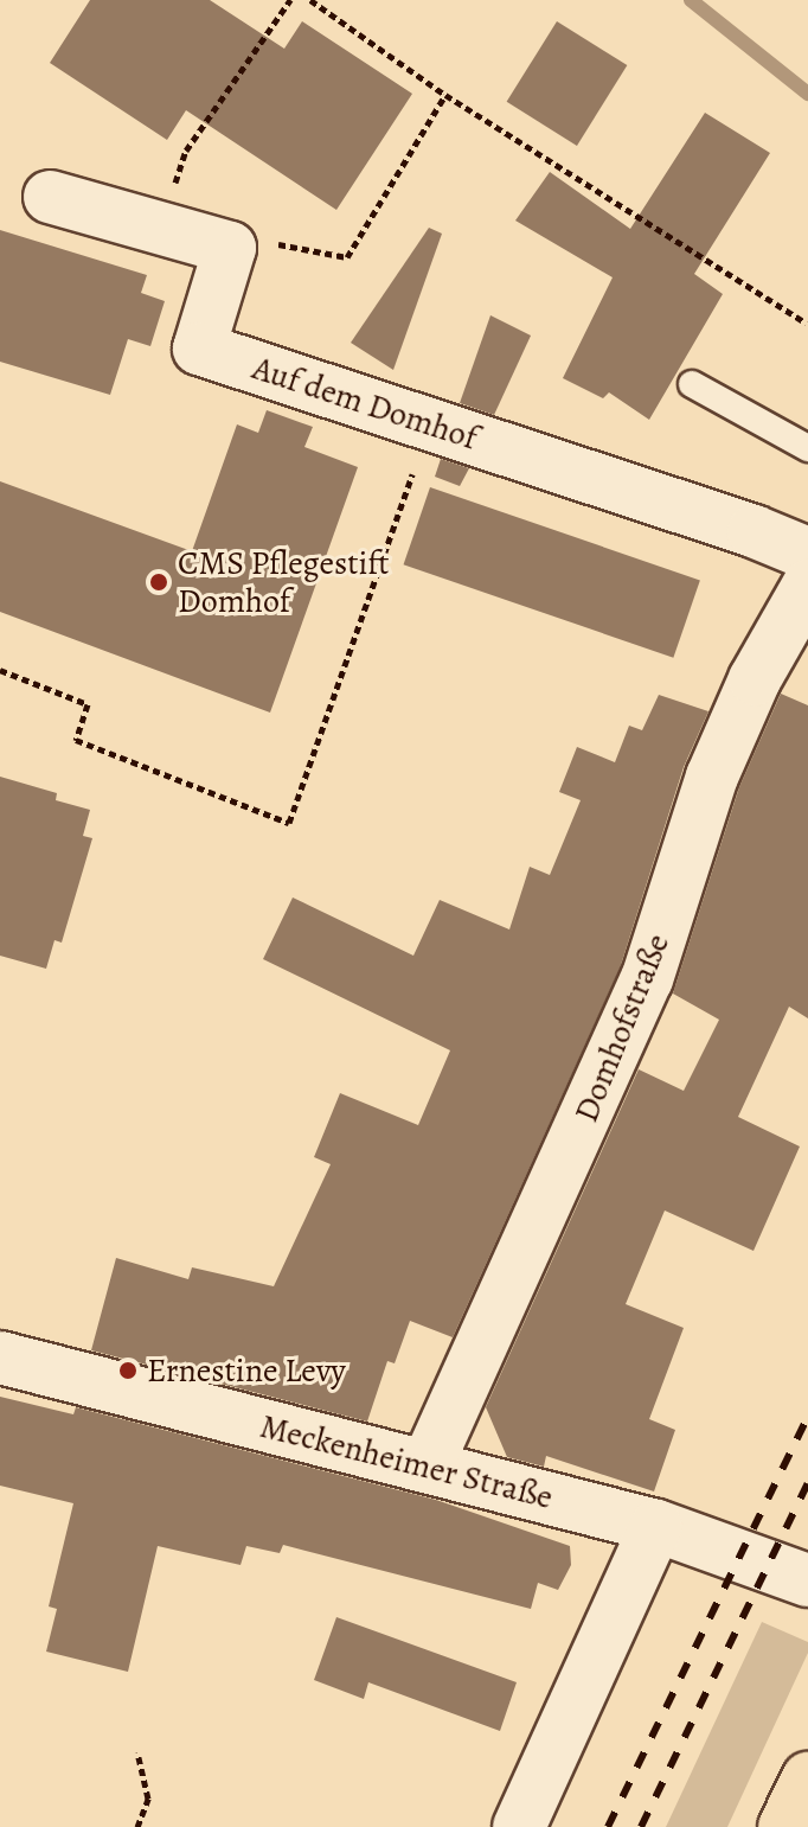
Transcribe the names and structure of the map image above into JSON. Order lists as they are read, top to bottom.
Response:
{
  "streets": {
    "street": ["Auf dem Domhof", "Domhofstraße", "Meckenheimer Straße"]
  },
  "crossings": [
    ["Domhofstraße", "Meckenheimer Straße"]
  ],
  "places": ["CMS Pflegestift Domhof", "Ernestine Levy"]
}
